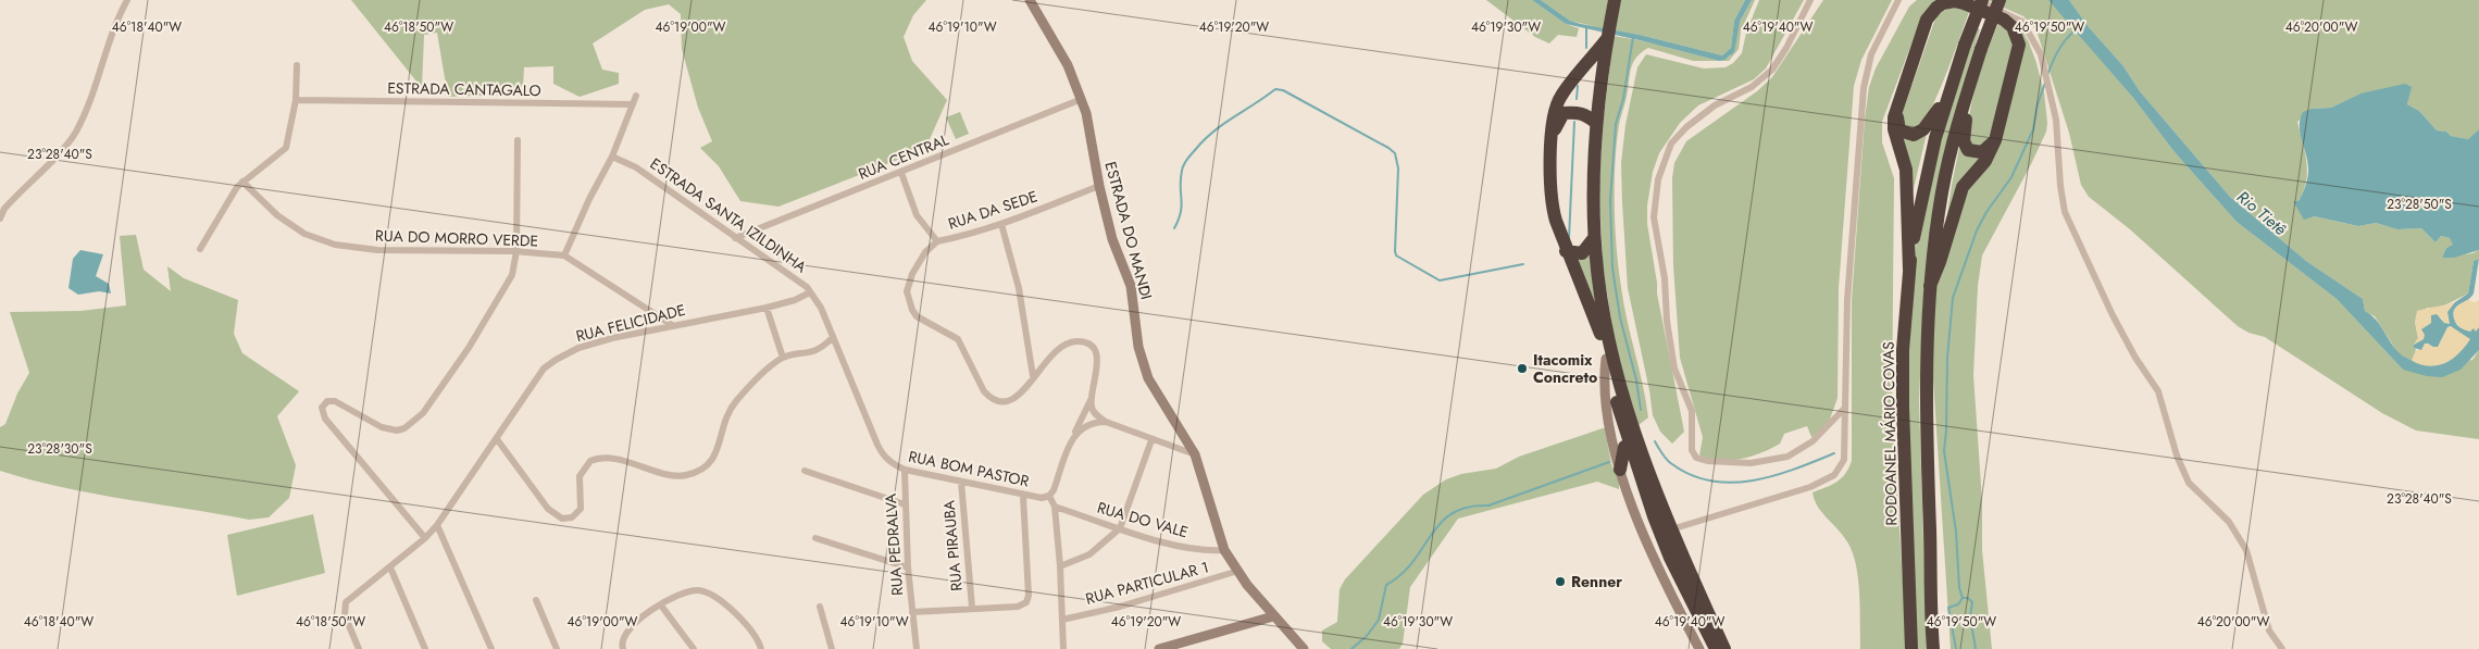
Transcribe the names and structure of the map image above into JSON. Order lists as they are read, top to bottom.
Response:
{
  "streets": {
    "highway": ["RODOANEL MÁRIO COVAS"],
    "main road": ["ESTRADA DO MANDI"],
    "street": [
      "ESTRADA CANTAGALO",
      "RUA CENTRAL",
      "RUA DA SEDE",
      "ESTRADA SANTA IZILDINHA",
      "RUA DO MORRO VERDE",
      "RUA FELICIDADE",
      "RUA BOM PASTOR",
      "RUA DO VALE",
      "RUA PEDRALVA",
      "RUA PIRAUBA",
      "RUA PARTICULAR 1"
    ]
  },
  "crossings": [
    ["RUA CENTRAL", "RUA DA SEDE"],
    ["RUA CENTRAL", "ESTRADA SANTA IZILDINHA"],
    ["RUA CENTRAL", "ESTRADA DO MANDI"],
    ["RUA DA SEDE", "ESTRADA DO MANDI"],
    ["ESTRADA SANTA IZILDINHA", "RUA FELICIDADE"],
    ["ESTRADA SANTA IZILDINHA", "RUA BOM PASTOR"],
    ["ESTRADA DO MANDI", "RUA DO VALE"],
    ["ESTRADA DO MANDI", "RUA PARTICULAR 1"],
    ["RUA DO MORRO VERDE", "RUA FELICIDADE"],
    ["RUA BOM PASTOR", "RUA PEDRALVA"],
    ["RUA BOM PASTOR", "RUA PIRAUBA"]
  ],
  "water": ["Rio Tietê"],
  "places": ["Itacomix Concreto", "Renner"],
  "coordinates": [
    "46°18'40\"W",
    "46°18'50\"W",
    "46°19'00\"W",
    "46°19'10\"W",
    "46°19'20\"W",
    "46°19'30\"W",
    "46°19'40\"W",
    "46°19'50\"W",
    "46°20'00\"W",
    "23°28'40\"S",
    "23°28'50\"S",
    "23°28'30\"S"
  ]
}
